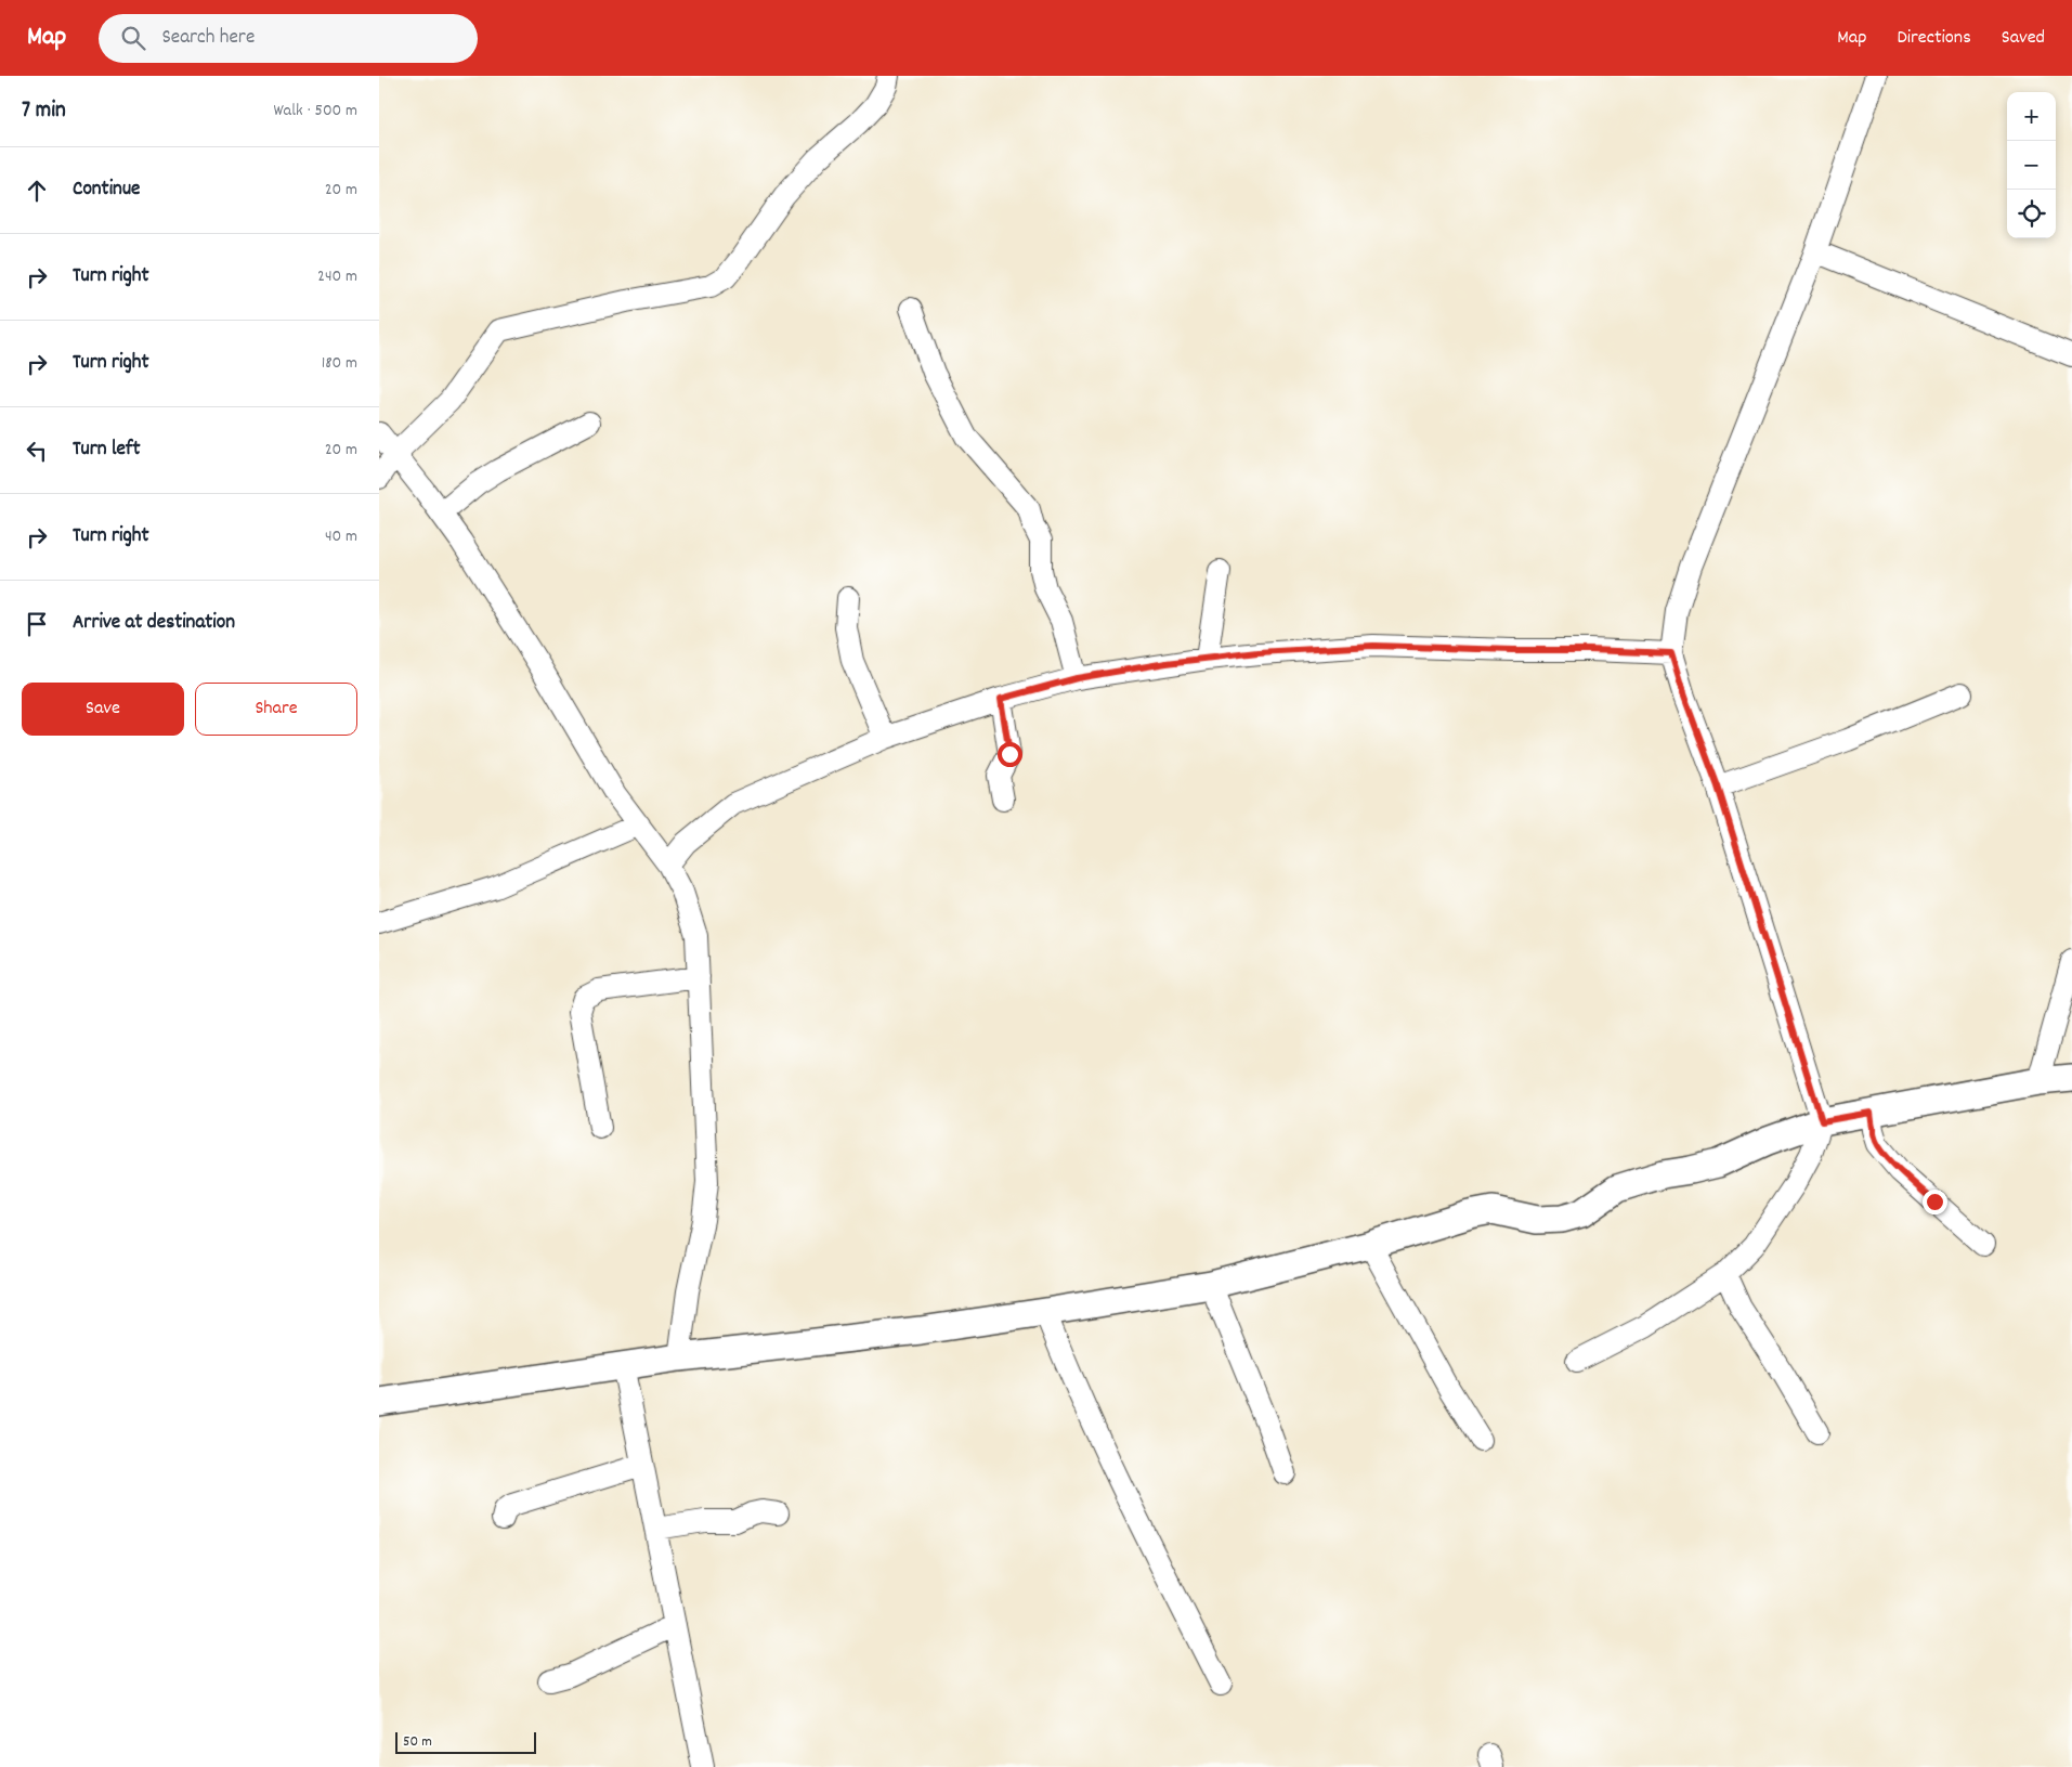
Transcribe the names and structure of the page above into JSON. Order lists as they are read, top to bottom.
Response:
{
  "scale_bar": "50 m",
  "page": {
    "header": "Map",
    "search": "Search here",
    "nav": ["Map", "Directions", "Saved"],
    "heading": ["7 min", "Walk · 500 m"],
    "map_buttons": ["+", "−"],
    "list": [
      ["Continue", "20 m"],
      ["Turn right", "240 m"],
      ["Turn right", "180 m"],
      ["Turn left", "20 m"],
      ["Turn right", "40 m"],
      "Arrive at destination"
    ],
    "buttons": ["Save", "Share"],
    "scale": "50 m"
  }
}
